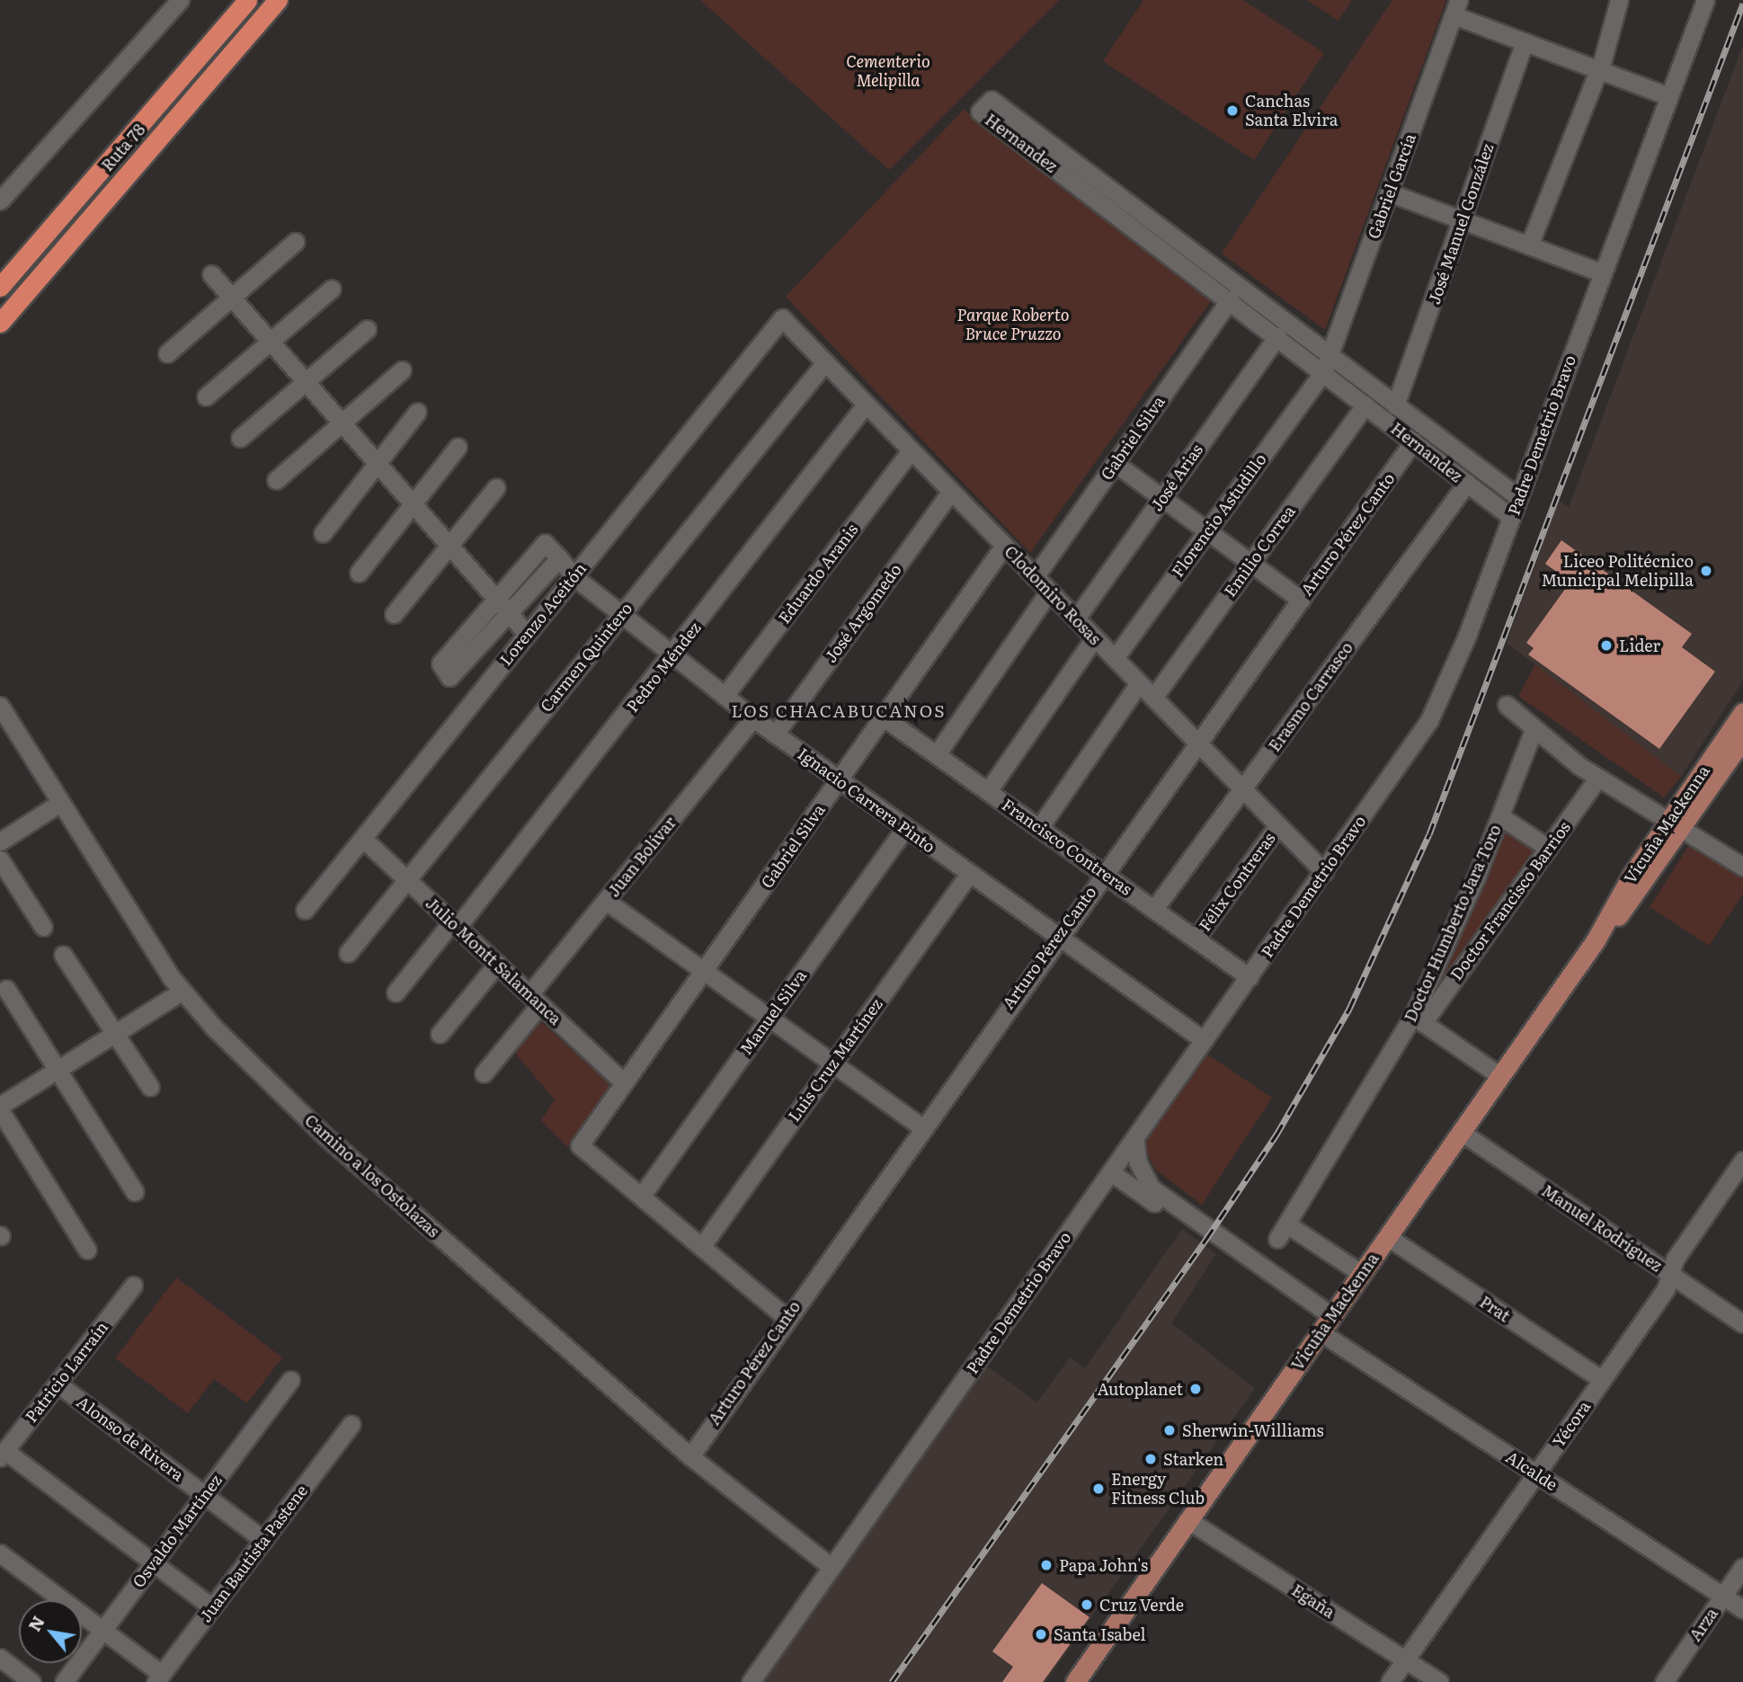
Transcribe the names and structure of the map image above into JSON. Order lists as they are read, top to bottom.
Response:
{
  "streets": {
    "highway": ["Ruta 78"],
    "main road": ["Vicuña Mackenna"],
    "street": [
      "Hernandez",
      "Gabriel García",
      "José Manuel González",
      "Padre Demetrio Bravo",
      "Gabriel Silva",
      "José Arias",
      "Florencio Astudillo",
      "Arturo Pérez Canto",
      "Emilio Correa",
      "Eduardo Aranis",
      "Clodomiro Rosas",
      "José Argomedo",
      "Lorenzo Aceitón",
      "Carmen Quintero",
      "Pedro Méndez",
      "Erasmo Carrasco",
      "Ignacio Carrera Pinto",
      "Francisco Contreras",
      "Juan Bolívar",
      "Félix Contreras",
      "Doctor Francisco Barrios",
      "Doctor Humberto Jara Toro",
      "Julio Montt Salamanca",
      "Manuel Silva",
      "Luis Cruz Martínez",
      "Camino a los Ostolazas",
      "Manuel Rodríguez",
      "Prat",
      "Patricio Larraín",
      "Yécora",
      "Alonso de Rivera",
      "Alcalde",
      "Osvaldo Martínez",
      "Juan Bautista Pastene",
      "Egaña",
      "Arza"
    ]
  },
  "crossings": [
    ["Hernandez", "Gabriel García"],
    ["Hernandez", "José Manuel González"],
    ["Hernandez", "Padre Demetrio Bravo"],
    ["Hernandez", "Gabriel Silva"],
    ["Hernandez", "José Arias"],
    ["Hernandez", "Florencio Astudillo"],
    ["Hernandez", "Arturo Pérez Canto"],
    ["Hernandez", "Emilio Correa"],
    ["Hernandez", "Erasmo Carrasco"],
    ["Gabriel García", "Florencio Astudillo"],
    ["Padre Demetrio Bravo", "Clodomiro Rosas"],
    ["Padre Demetrio Bravo", "Ignacio Carrera Pinto"],
    ["Padre Demetrio Bravo", "Francisco Contreras"],
    ["Padre Demetrio Bravo", "Camino a los Ostolazas"],
    ["Padre Demetrio Bravo", "Alcalde"],
    ["Gabriel Silva", "Clodomiro Rosas"],
    ["Gabriel Silva", "Ignacio Carrera Pinto"],
    ["Gabriel Silva", "Francisco Contreras"],
    ["Gabriel Silva", "Julio Montt Salamanca"],
    ["Gabriel Silva", "Manuel Silva"],
    ["José Arias", "Clodomiro Rosas"],
    ["Florencio Astudillo", "Clodomiro Rosas"],
    ["Arturo Pérez Canto", "Clodomiro Rosas"],
    ["Arturo Pérez Canto", "Ignacio Carrera Pinto"],
    ["Arturo Pérez Canto", "Francisco Contreras"],
    ["Arturo Pérez Canto", "Camino a los Ostolazas"],
    ["Emilio Correa", "Clodomiro Rosas"],
    ["Eduardo Aranis", "Clodomiro Rosas"],
    ["Eduardo Aranis", "Ignacio Carrera Pinto"],
    ["Clodomiro Rosas", "José Argomedo"],
    ["Clodomiro Rosas", "Lorenzo Aceitón"],
    ["Clodomiro Rosas", "Carmen Quintero"],
    ["Clodomiro Rosas", "Pedro Méndez"],
    ["Clodomiro Rosas", "Erasmo Carrasco"],
    ["Clodomiro Rosas", "Félix Contreras"],
    ["José Argomedo", "Ignacio Carrera Pinto"],
    ["Lorenzo Aceitón", "Ignacio Carrera Pinto"],
    ["Lorenzo Aceitón", "Julio Montt Salamanca"],
    ["Carmen Quintero", "Ignacio Carrera Pinto"],
    ["Carmen Quintero", "Julio Montt Salamanca"],
    ["Pedro Méndez", "Ignacio Carrera Pinto"],
    ["Pedro Méndez", "Julio Montt Salamanca"],
    ["Erasmo Carrasco", "Francisco Contreras"],
    ["Ignacio Carrera Pinto", "Juan Bolívar"],
    ["Ignacio Carrera Pinto", "Manuel Silva"],
    ["Ignacio Carrera Pinto", "Luis Cruz Martínez"],
    ["Vicuña Mackenna", "Doctor Humberto Jara Toro"],
    ["Vicuña Mackenna", "Manuel Rodríguez"],
    ["Vicuña Mackenna", "Prat"],
    ["Vicuña Mackenna", "Alcalde"],
    ["Vicuña Mackenna", "Egaña"],
    ["Francisco Contreras", "Félix Contreras"],
    ["Juan Bolívar", "Julio Montt Salamanca"],
    ["Doctor Francisco Barrios", "Doctor Humberto Jara Toro"],
    ["Manuel Rodríguez", "Yécora"],
    ["Prat", "Yécora"],
    ["Patricio Larraín", "Alonso de Rivera"],
    ["Yécora", "Alcalde"],
    ["Yécora", "Egaña"],
    ["Alonso de Rivera", "Osvaldo Martínez"],
    ["Alonso de Rivera", "Juan Bautista Pastene"],
    ["Alcalde", "Arza"]
  ],
  "districts": ["LOS CHACABUCANOS"],
  "parks": ["Cementerio Melipilla", "Parque Roberto Bruce Pruzzo"],
  "places": [
    "Canchas Santa Elvira",
    "Liceo Politécnico Municipal Melipilla",
    "Lider",
    "Autoplanet",
    "Sherwin-Williams",
    "Starken",
    "Energy Fitness Club",
    "Papa John's",
    "Cruz Verde",
    "Santa Isabel"
  ],
  "north": "top left"
}
